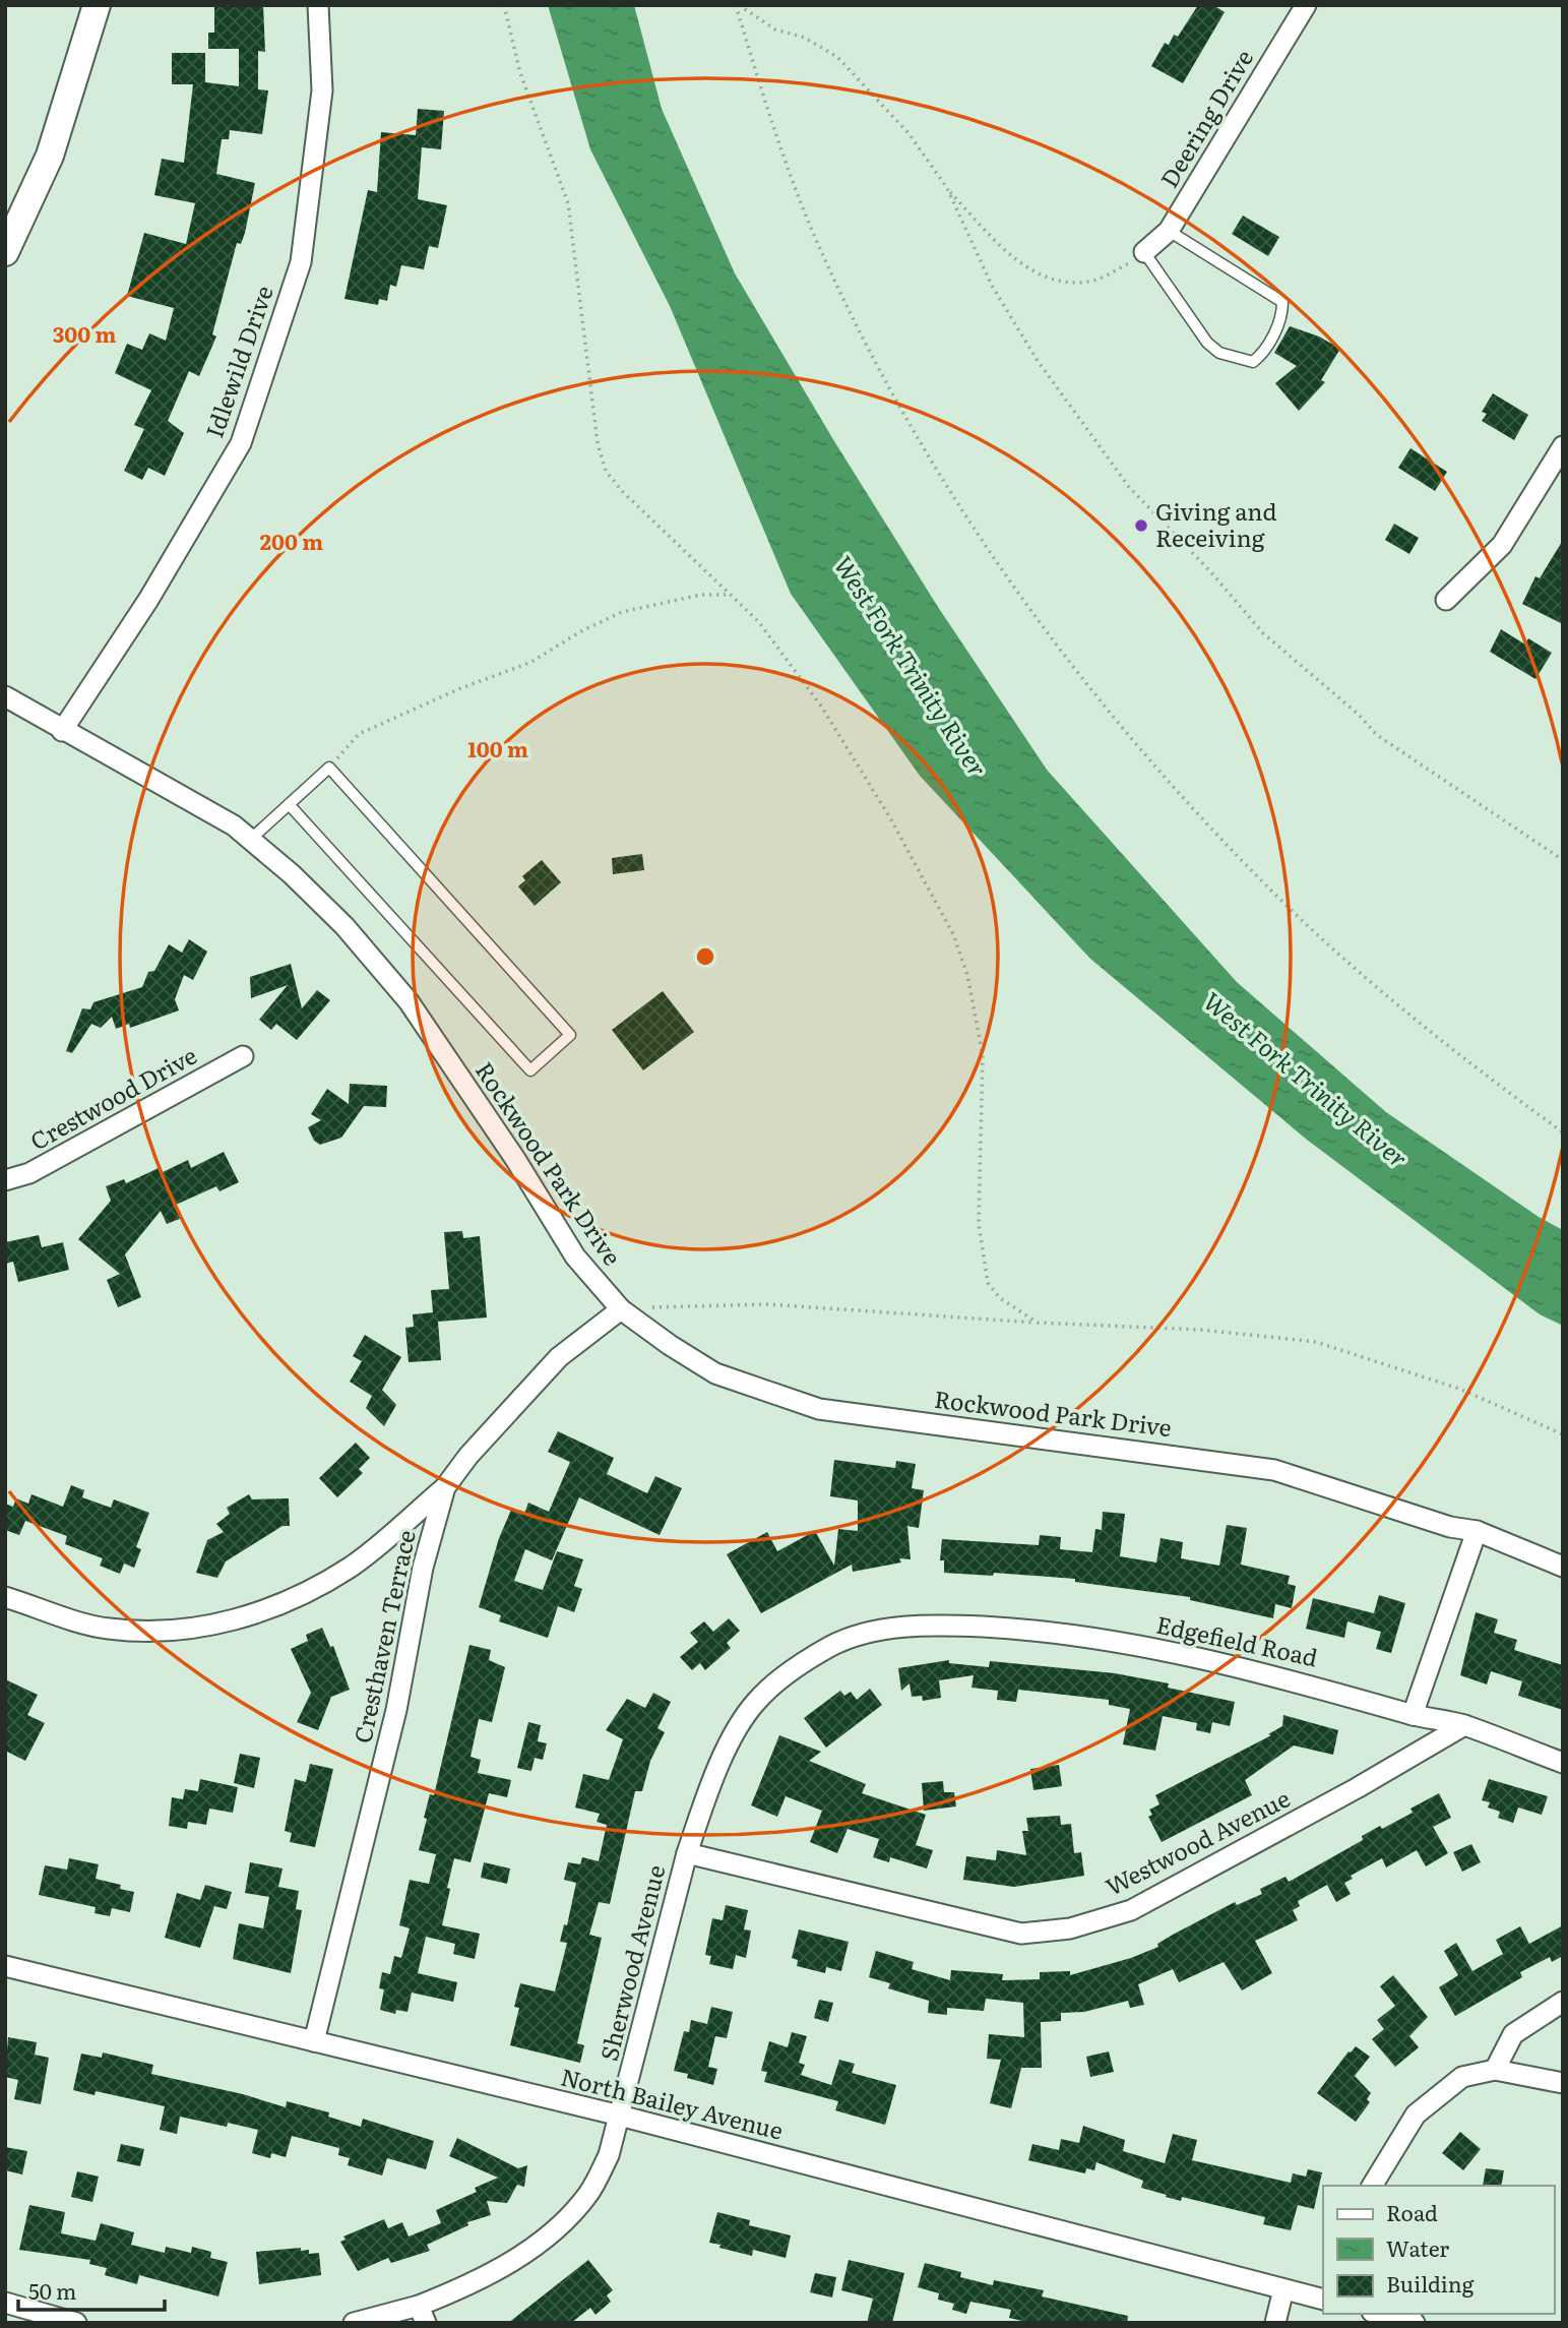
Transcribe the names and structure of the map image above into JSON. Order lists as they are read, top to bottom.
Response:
{
  "streets": {
    "street": [
      "Deering Drive",
      "Idlewild Drive",
      "Crestwood Drive",
      "Rockwood Park Drive",
      "Cresthaven Terrace",
      "Edgefield Road",
      "Westwood Avenue",
      "Sherwood Avenue",
      "North Bailey Avenue"
    ]
  },
  "crossings": [
    ["Idlewild Drive", "Rockwood Park Drive"],
    ["Rockwood Park Drive", "Cresthaven Terrace"],
    ["Cresthaven Terrace", "North Bailey Avenue"],
    ["Edgefield Road", "Westwood Avenue"],
    ["Edgefield Road", "Sherwood Avenue"],
    ["Westwood Avenue", "Sherwood Avenue"],
    ["Sherwood Avenue", "North Bailey Avenue"]
  ],
  "water": ["West Fork Trinity River"],
  "places": ["Giving and Receiving"],
  "legend": ["Road", "Water", "Building"],
  "scale_bar": "50 m",
  "rings": ["300 m", "200 m", "100 m"]
}
